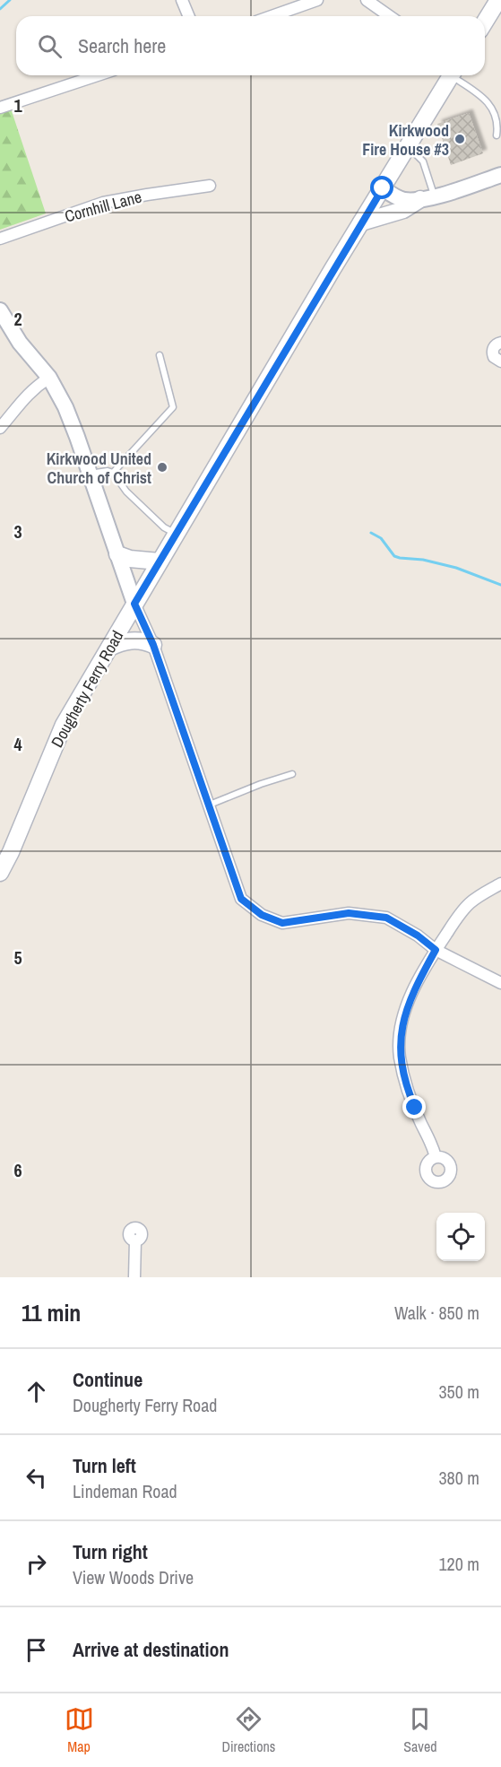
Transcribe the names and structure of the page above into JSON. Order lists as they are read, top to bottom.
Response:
{
  "streets": {
    "main road": ["Dougherty Ferry Road"],
    "street": ["Cornhill Lane"]
  },
  "places": ["Kirkwood Fire House #3", "Kirkwood United Church of Christ"],
  "page": {
    "search": "Search here",
    "heading": ["11 min", "Walk · 850 m"],
    "list": [
      ["Continue", "Dougherty Ferry Road", "350 m"],
      ["Turn left", "Lindeman Road", "380 m"],
      ["Turn right", "View Woods Drive", "120 m"],
      "Arrive at destination"
    ],
    "nav": ["Map", "Directions", "Saved"]
  },
  "grid": {
    "rows": [
      "1",
      "2",
      "3",
      "4",
      "5",
      "6"
    ]
  }
}
